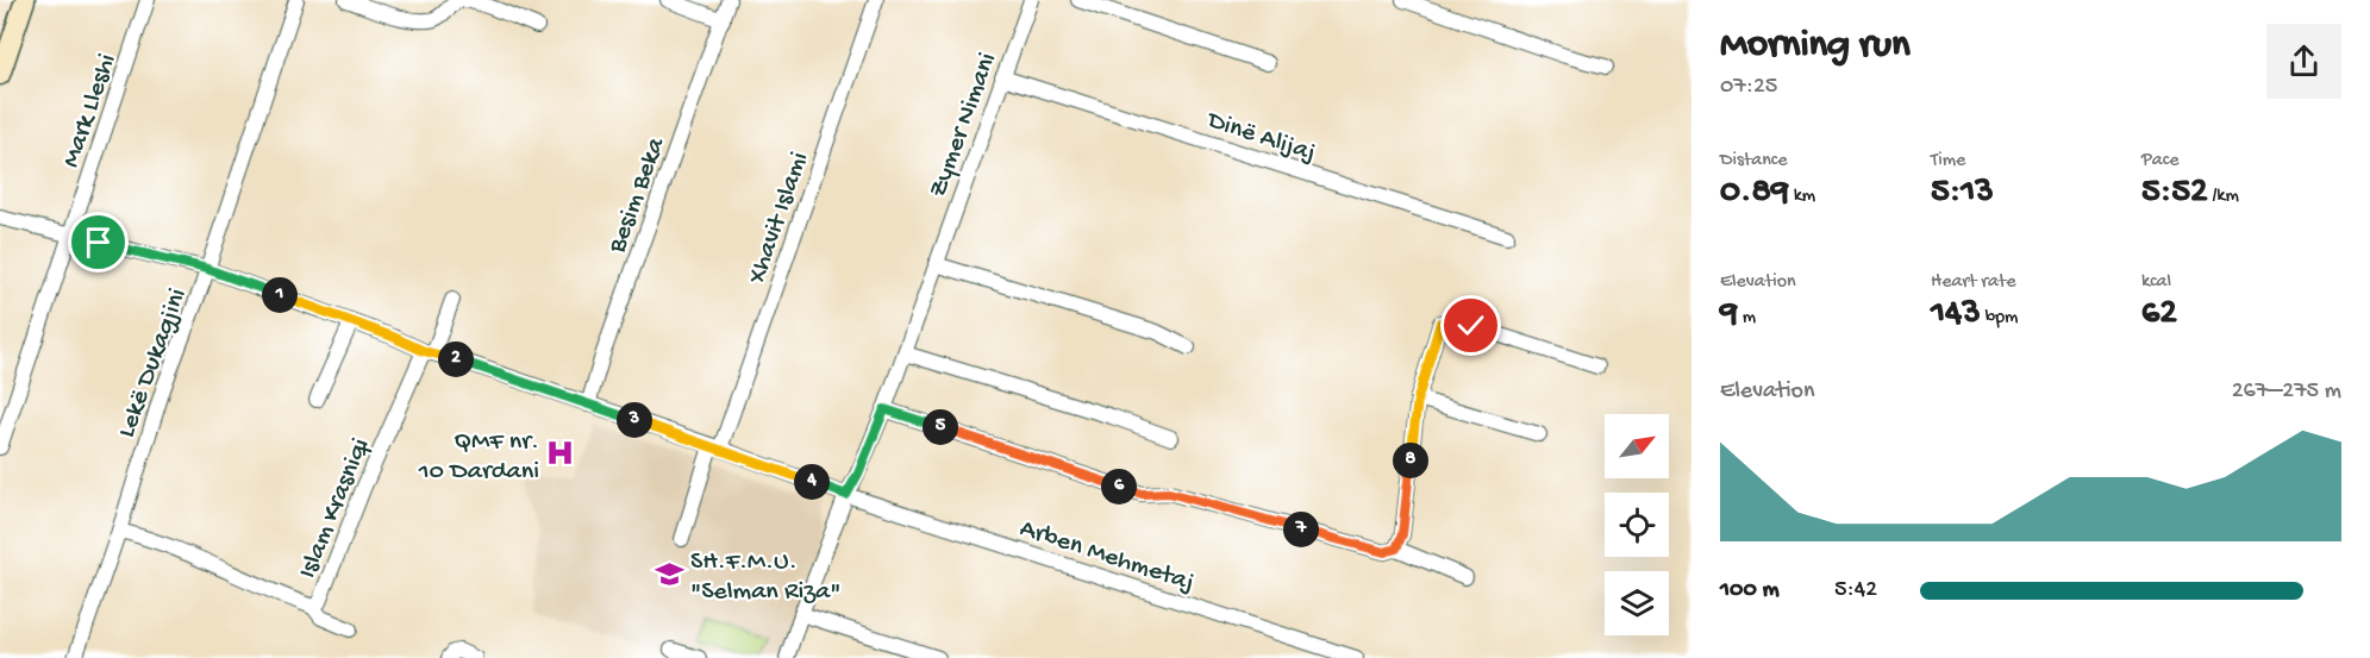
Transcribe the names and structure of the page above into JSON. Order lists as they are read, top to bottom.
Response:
{
  "streets": {
    "street": [
      "Mark Lleshi",
      "Zymer Nimani",
      "Dinë Alijaj",
      "Besim Beka",
      "Xhavit Islami",
      "Lekë Dukagjini",
      "Islam Krasniqi",
      "Arben Mehmetaj"
    ]
  },
  "crossings": [
    ["Mark Lleshi", "Arben Mehmetaj"],
    ["Zymer Nimani", "Dinë Alijaj"],
    ["Zymer Nimani", "Arben Mehmetaj"],
    ["Besim Beka", "Arben Mehmetaj"],
    ["Xhavit Islami", "Arben Mehmetaj"],
    ["Lekë Dukagjini", "Islam Krasniqi"],
    ["Lekë Dukagjini", "Arben Mehmetaj"],
    ["Islam Krasniqi", "Arben Mehmetaj"]
  ],
  "places": {
    "hospital": ["QMF nr. 10 Dardani"],
    "school or university": ["SH.F.M.U. \"Selman Riza\""]
  },
  "north": "top right",
  "page": {
    "heading": ["Morning run", "07:25"],
    "stats": [
      ["Distance", "0.89 km"],
      ["Time", "5:13"],
      ["Pace", "5:52 /km"],
      ["Elevation", "9 m"],
      ["Heart rate", "143 bpm"],
      ["kcal", "62"]
    ],
    "pins": [
      "1",
      "2",
      "3",
      "5",
      "8",
      "4",
      "6",
      "7"
    ],
    "chart": ["Elevation", "267–275 m"],
    "list": [
      {
        "name": "100 m",
        "note": "5:42"
      }
    ]
  }
}
